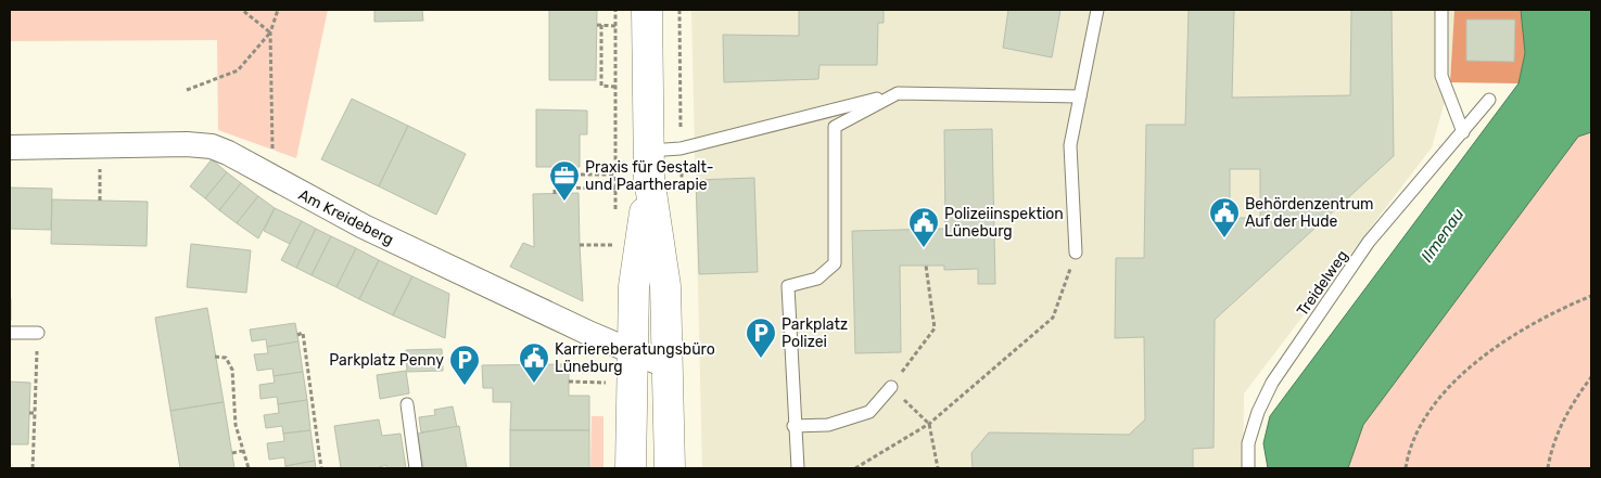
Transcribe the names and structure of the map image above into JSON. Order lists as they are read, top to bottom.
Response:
{
  "streets": {
    "street": ["Am Kreideberg"],
    "lane": ["Treidelweg"]
  },
  "water": ["Ilmenau"],
  "places": {
    "office": ["Praxis für Gestalt- und Paartherapie"],
    "public building": ["Behördenzentrum Auf der Hude", "Polizeiinspektion Lüneburg", "Karriereberatungsbüro Lüneburg"],
    "parking": ["Parkplatz Polizei", "Parkplatz Penny"]
  }
}
